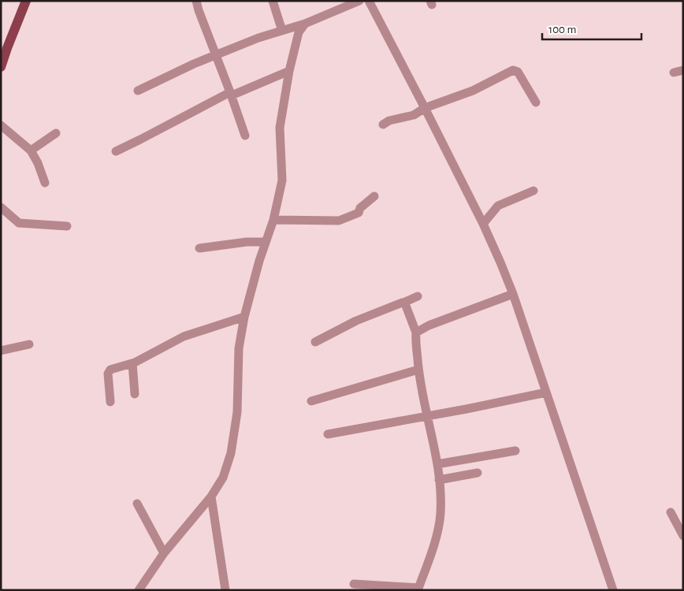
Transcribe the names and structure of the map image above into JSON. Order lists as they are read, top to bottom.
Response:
{
  "scale_bar": "100 m"
}
